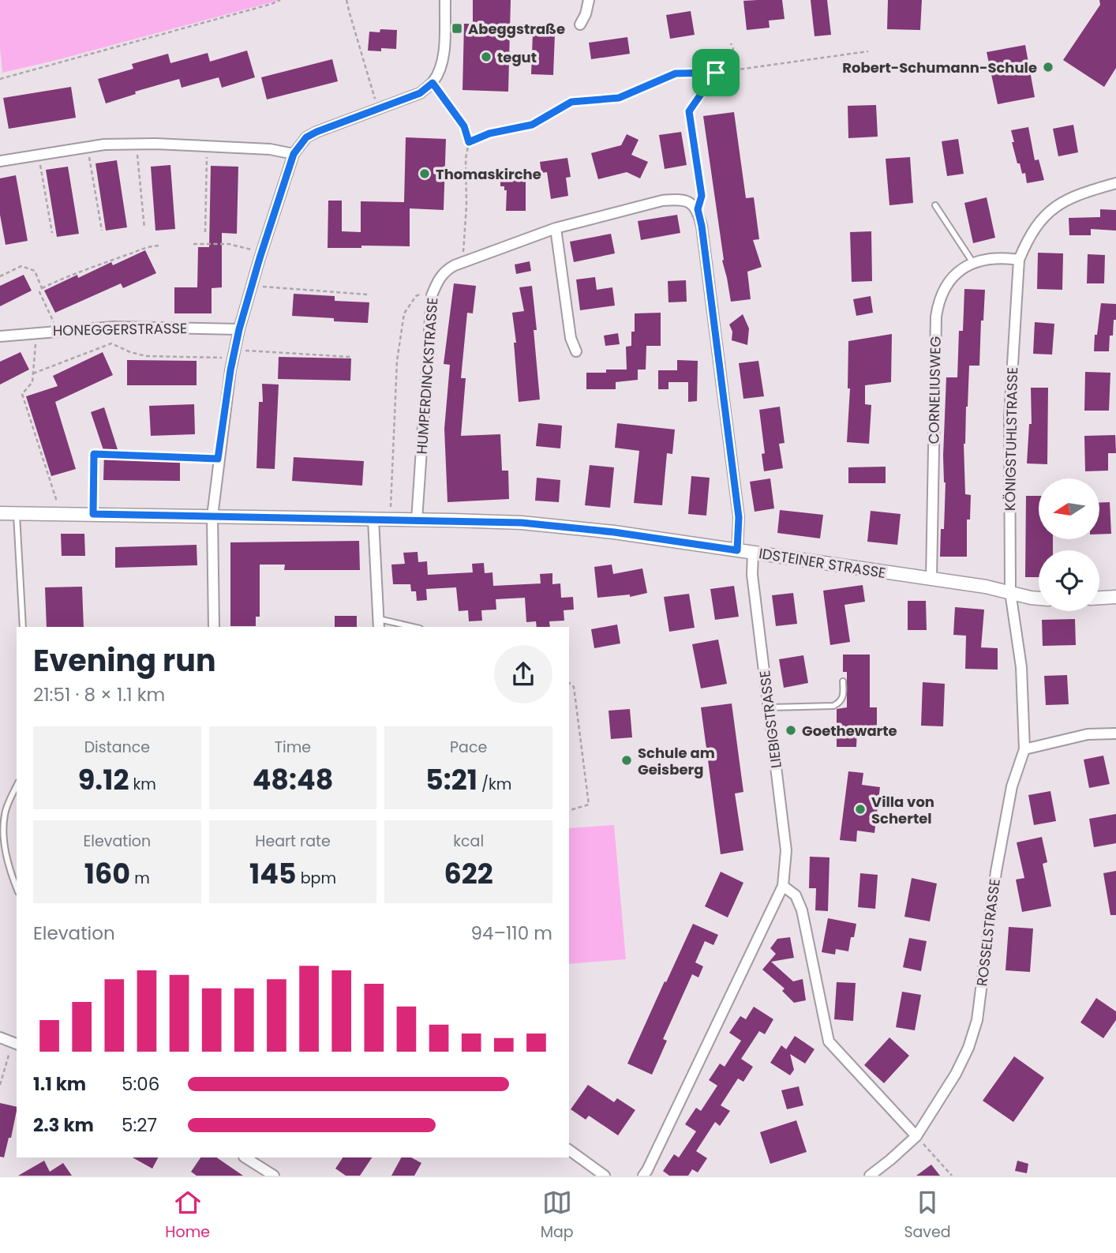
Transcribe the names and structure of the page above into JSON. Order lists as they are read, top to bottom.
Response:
{
  "streets": {
    "street": [
      "HONEGGERSTRASSE",
      "HUMPERDINCKSTRASSE",
      "CORNELIUSWEG",
      "KÖNIGSTUHLSTRASSE",
      "IDSTEINER STRASSE",
      "LIEBIGSTRASSE",
      "ROSSELSTRASSE"
    ]
  },
  "crossings": [
    ["HUMPERDINCKSTRASSE", "IDSTEINER STRASSE"],
    ["CORNELIUSWEG", "KÖNIGSTUHLSTRASSE"],
    ["CORNELIUSWEG", "IDSTEINER STRASSE"],
    ["KÖNIGSTUHLSTRASSE", "IDSTEINER STRASSE"],
    ["KÖNIGSTUHLSTRASSE", "ROSSELSTRASSE"],
    ["IDSTEINER STRASSE", "LIEBIGSTRASSE"]
  ],
  "places": {
    "transit": ["Abeggstraße"],
    "other": [
      "tegut",
      "Robert-Schumann-Schule",
      "Thomaskirche",
      "Goethewarte",
      "Schule am Geisberg",
      "Villa von Schertel"
    ]
  },
  "north": "left",
  "page": {
    "heading": ["Evening run", "21:51 · 8 × 1.1 km"],
    "stats": [
      ["Distance", "9.12 km"],
      ["Time", "48:48"],
      ["Pace", "5:21 /km"],
      ["Elevation", "160 m"],
      ["Heart rate", "145 bpm"],
      ["kcal", "622"]
    ],
    "chart": ["Elevation", "94–110 m"],
    "list": [
      {
        "name": "1.1 km",
        "note": "5:06"
      },
      {
        "name": "2.3 km",
        "note": "5:27"
      }
    ],
    "tabs": ["Home", "Map", "Saved"]
  }
}
